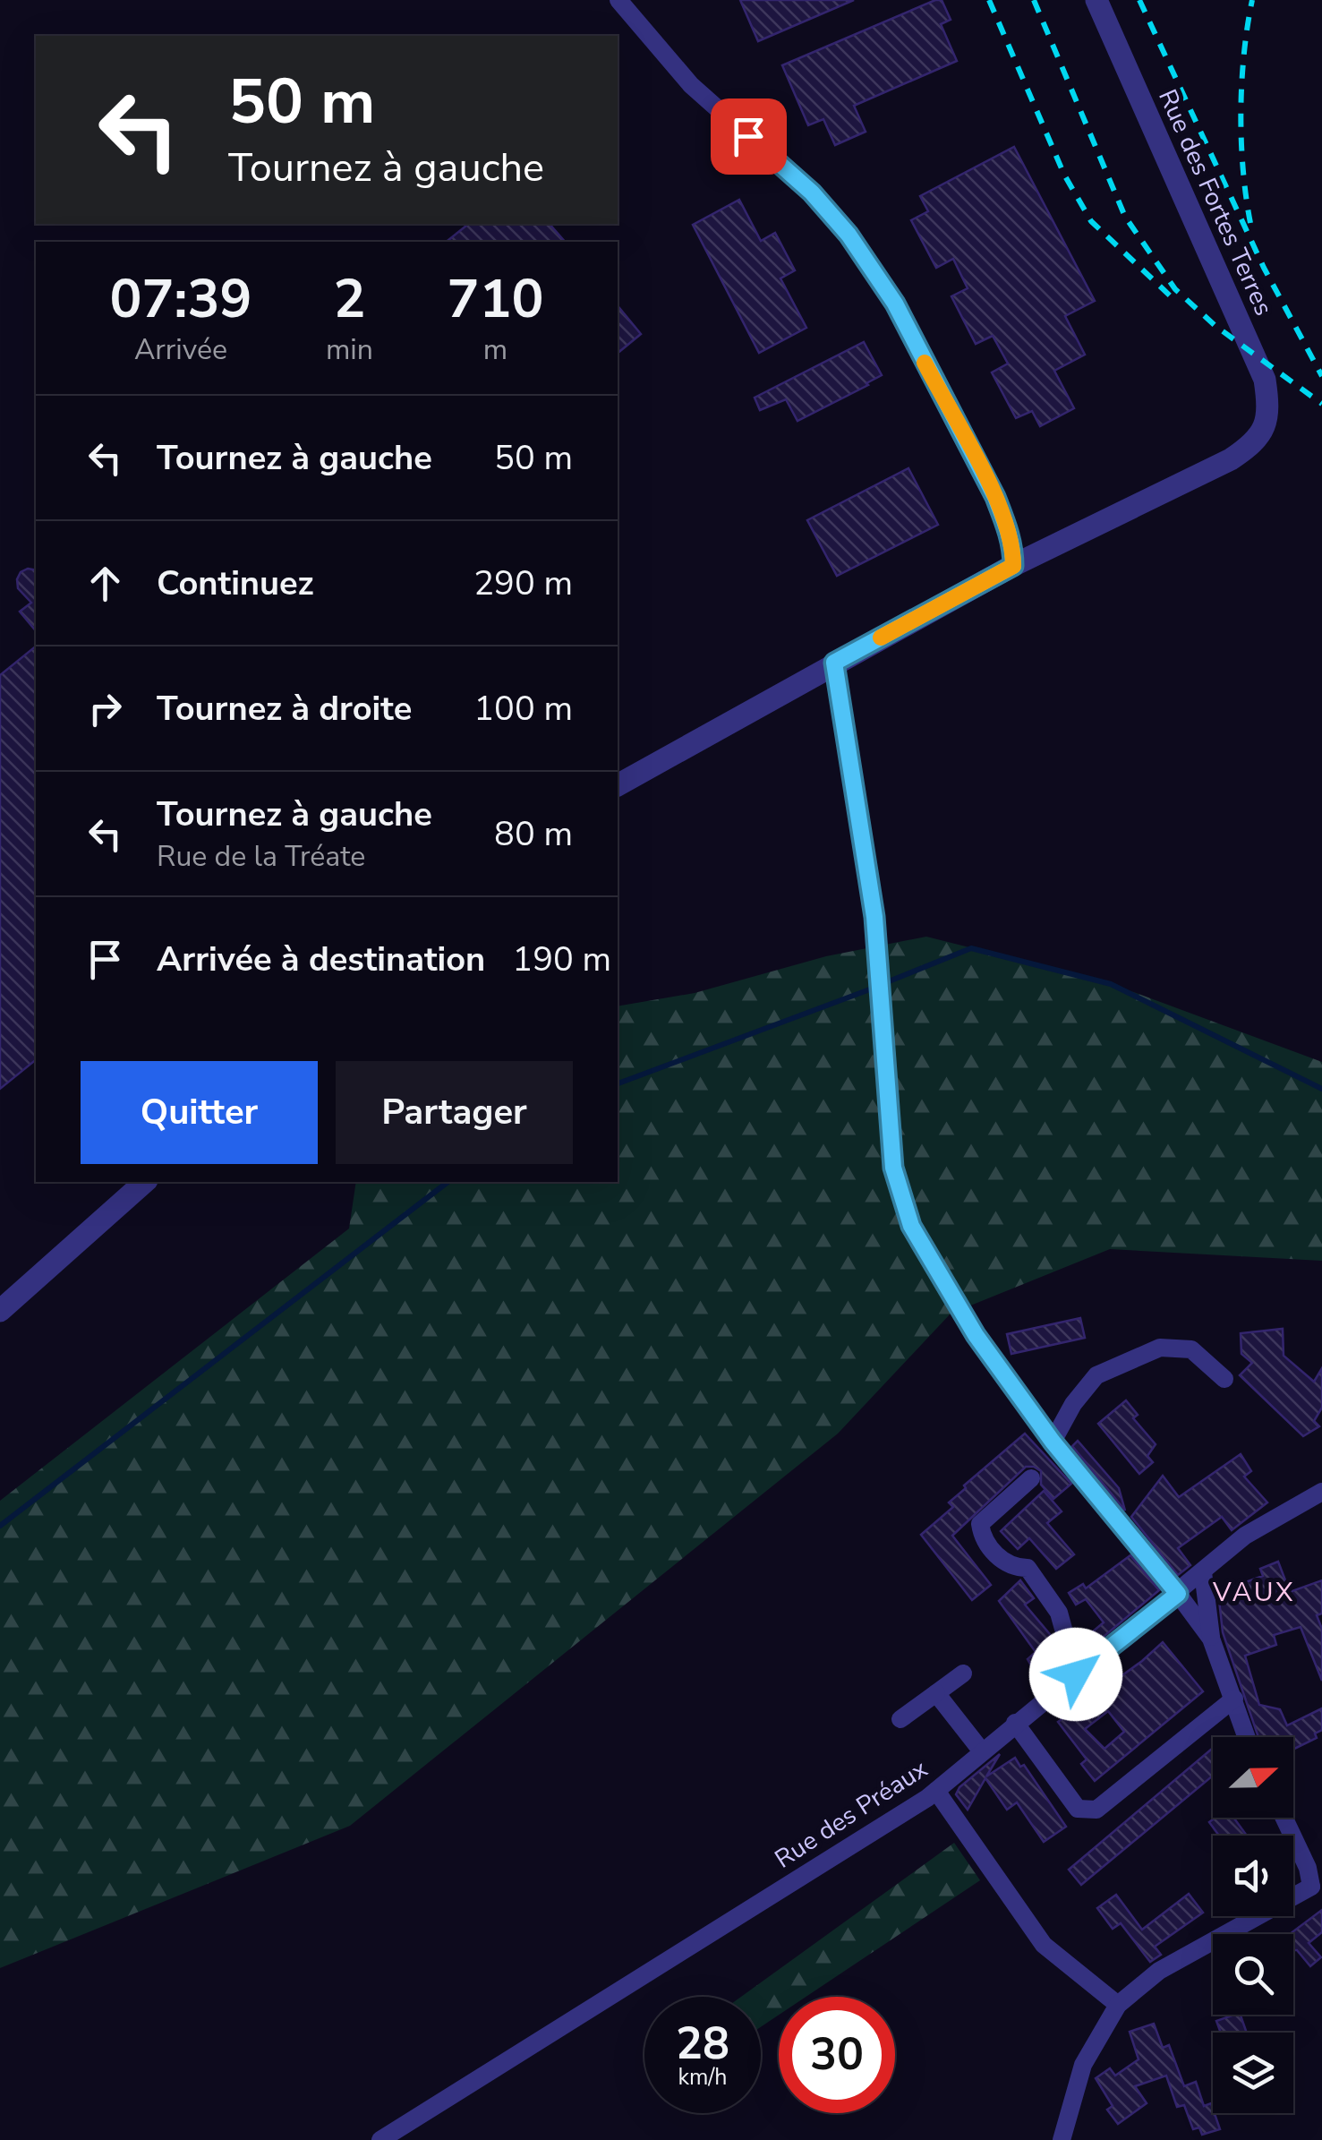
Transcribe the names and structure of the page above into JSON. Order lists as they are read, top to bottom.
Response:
{
  "streets": {
    "street": ["Rue des Fortes Terres", "Rue des Préaux"]
  },
  "districts": ["VAUX"],
  "north": "right",
  "page": {
    "turn": ["50 m", "Tournez à gauche"],
    "eta": [
      "07:39",
      "Arrivée",
      "2",
      "min",
      "710",
      "m"
    ],
    "list": [
      {
        "name": "Tournez à gauche",
        "value": "50 m"
      },
      {
        "name": "Continuez",
        "value": "290 m"
      },
      {
        "name": "Tournez à droite",
        "value": "100 m"
      },
      {
        "name": "Tournez à gauche",
        "note": "Rue de la Tréate",
        "value": "80 m"
      },
      {
        "name": "Arrivée à destination",
        "value": "190 m"
      }
    ],
    "buttons": ["Quitter", "Partager"],
    "speed": "28 km/h",
    "limit": "30"
  }
}
